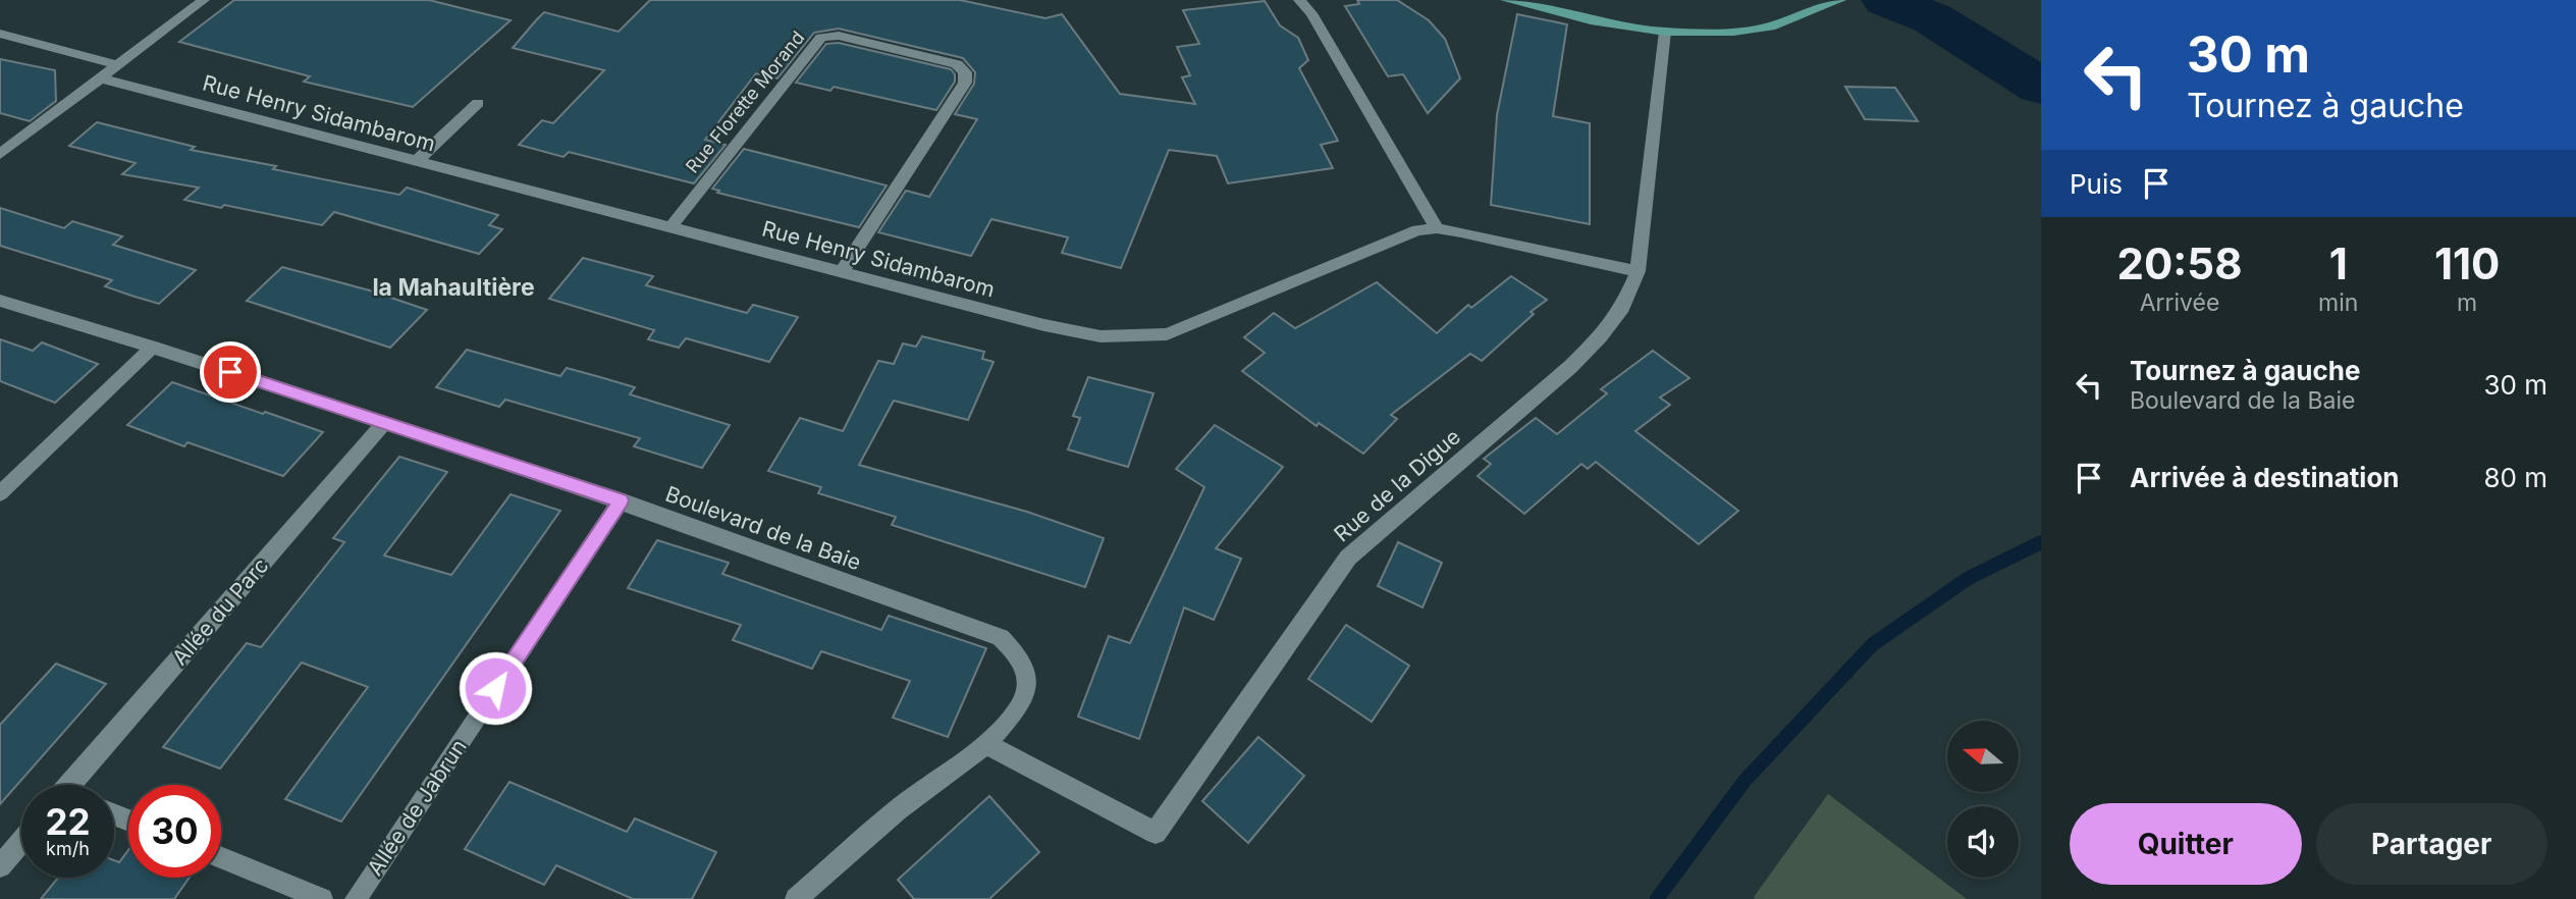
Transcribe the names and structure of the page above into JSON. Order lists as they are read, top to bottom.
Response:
{
  "streets": {
    "street": [
      "Rue Florette Morand",
      "Rue Henry Sidambarom",
      "Rue de la Digue",
      "Boulevard de la Baie",
      "Allée du Parc",
      "Allée de Jabrun"
    ]
  },
  "crossings": [
    ["Rue Florette Morand", "Rue Henry Sidambarom"],
    ["Rue Henry Sidambarom", "Rue de la Digue"],
    ["Rue de la Digue", "Boulevard de la Baie"],
    ["Boulevard de la Baie", "Allée du Parc"],
    ["Boulevard de la Baie", "Allée de Jabrun"]
  ],
  "districts": ["la Mahaultière"],
  "north": "left",
  "page": {
    "turn": ["30 m", "Tournez à gauche"],
    "then": "Puis",
    "eta": [
      "20:58",
      "Arrivée",
      "1",
      "min",
      "110",
      "m"
    ],
    "list": [
      {
        "name": "Tournez à gauche",
        "note": "Boulevard de la Baie",
        "value": "30 m"
      },
      {
        "name": "Arrivée à destination",
        "value": "80 m"
      }
    ],
    "speed": "22 km/h",
    "limit": "30",
    "buttons": ["Quitter", "Partager"]
  }
}
